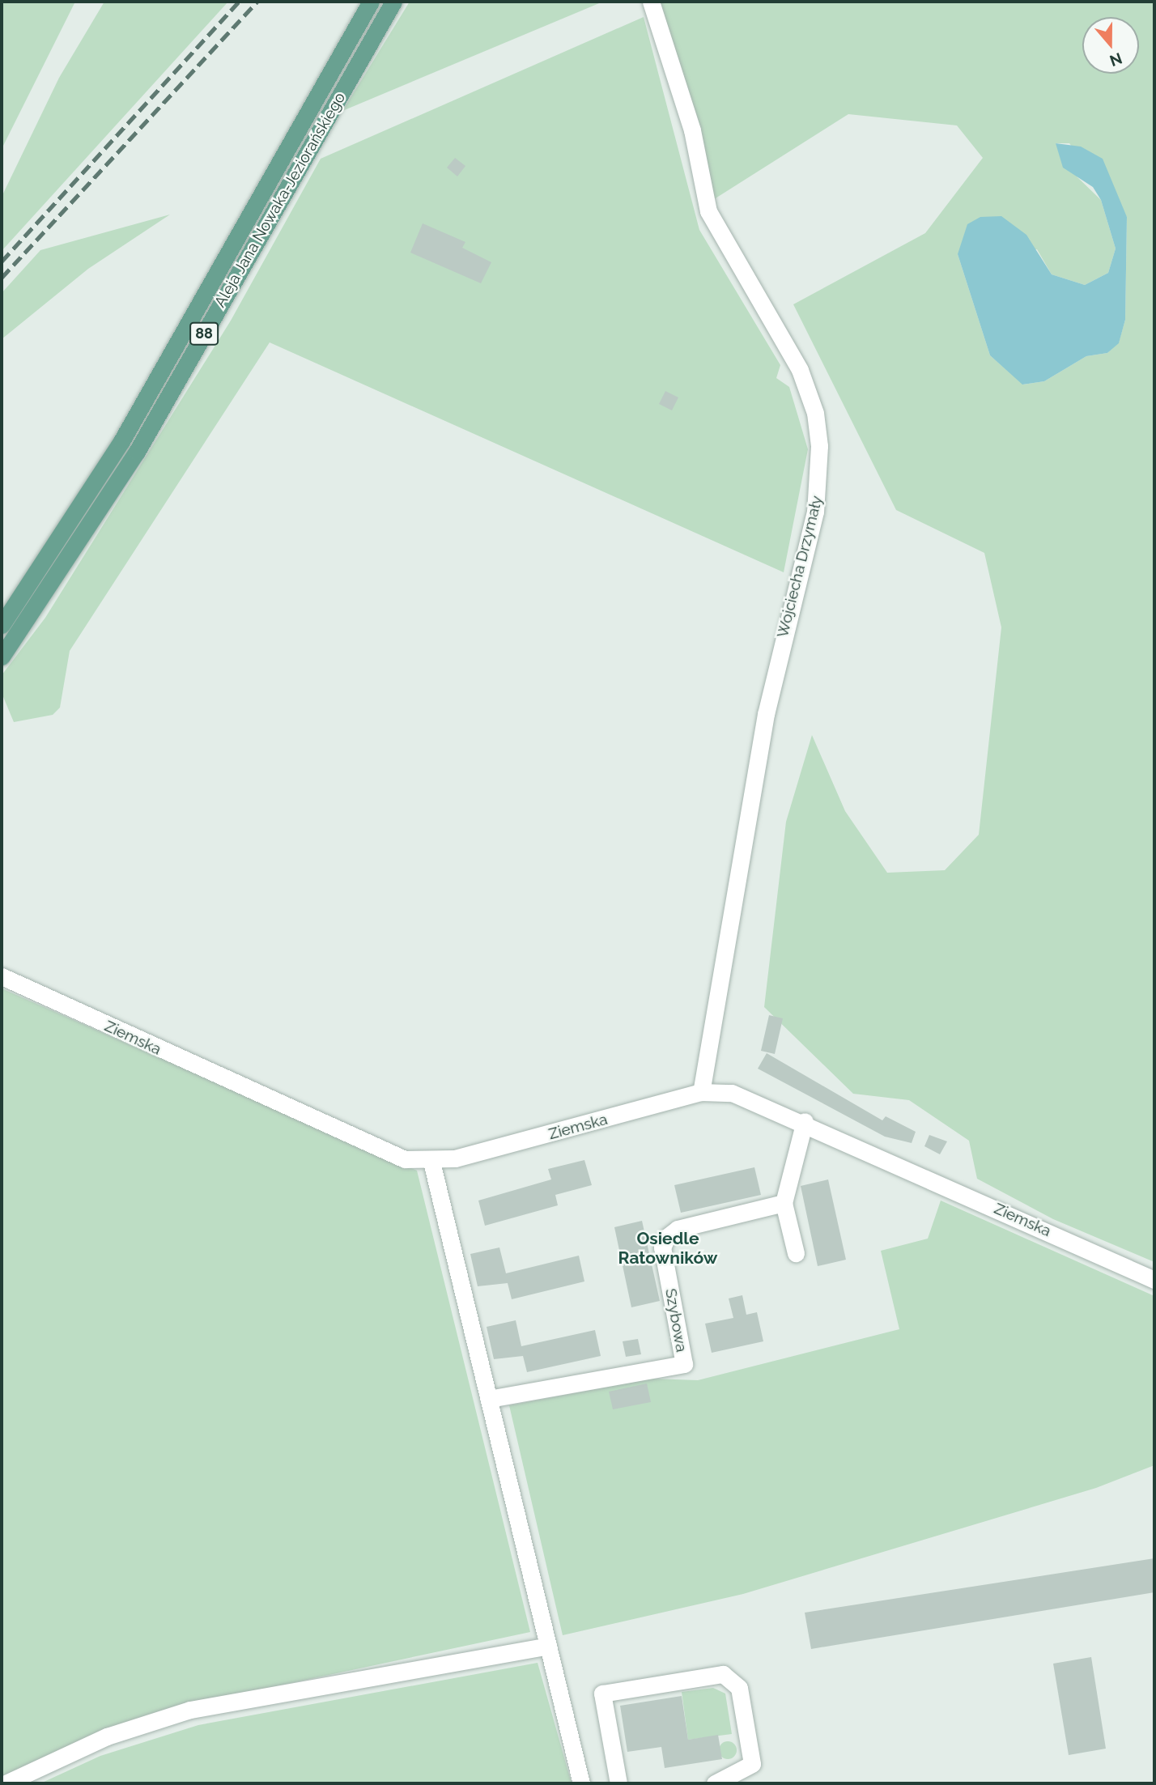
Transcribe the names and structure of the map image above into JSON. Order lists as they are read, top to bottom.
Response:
{
  "streets": {
    "main road": ["Aleja Jana Nowaka-Jeziorańskiego", "88"],
    "street": ["Wojciecha Drzymały", "Ziemska", "Szybowa"]
  },
  "crossings": [
    ["Wojciecha Drzymały", "Ziemska"]
  ],
  "districts": ["Osiedle Ratowników"],
  "north": "bottom"
}
